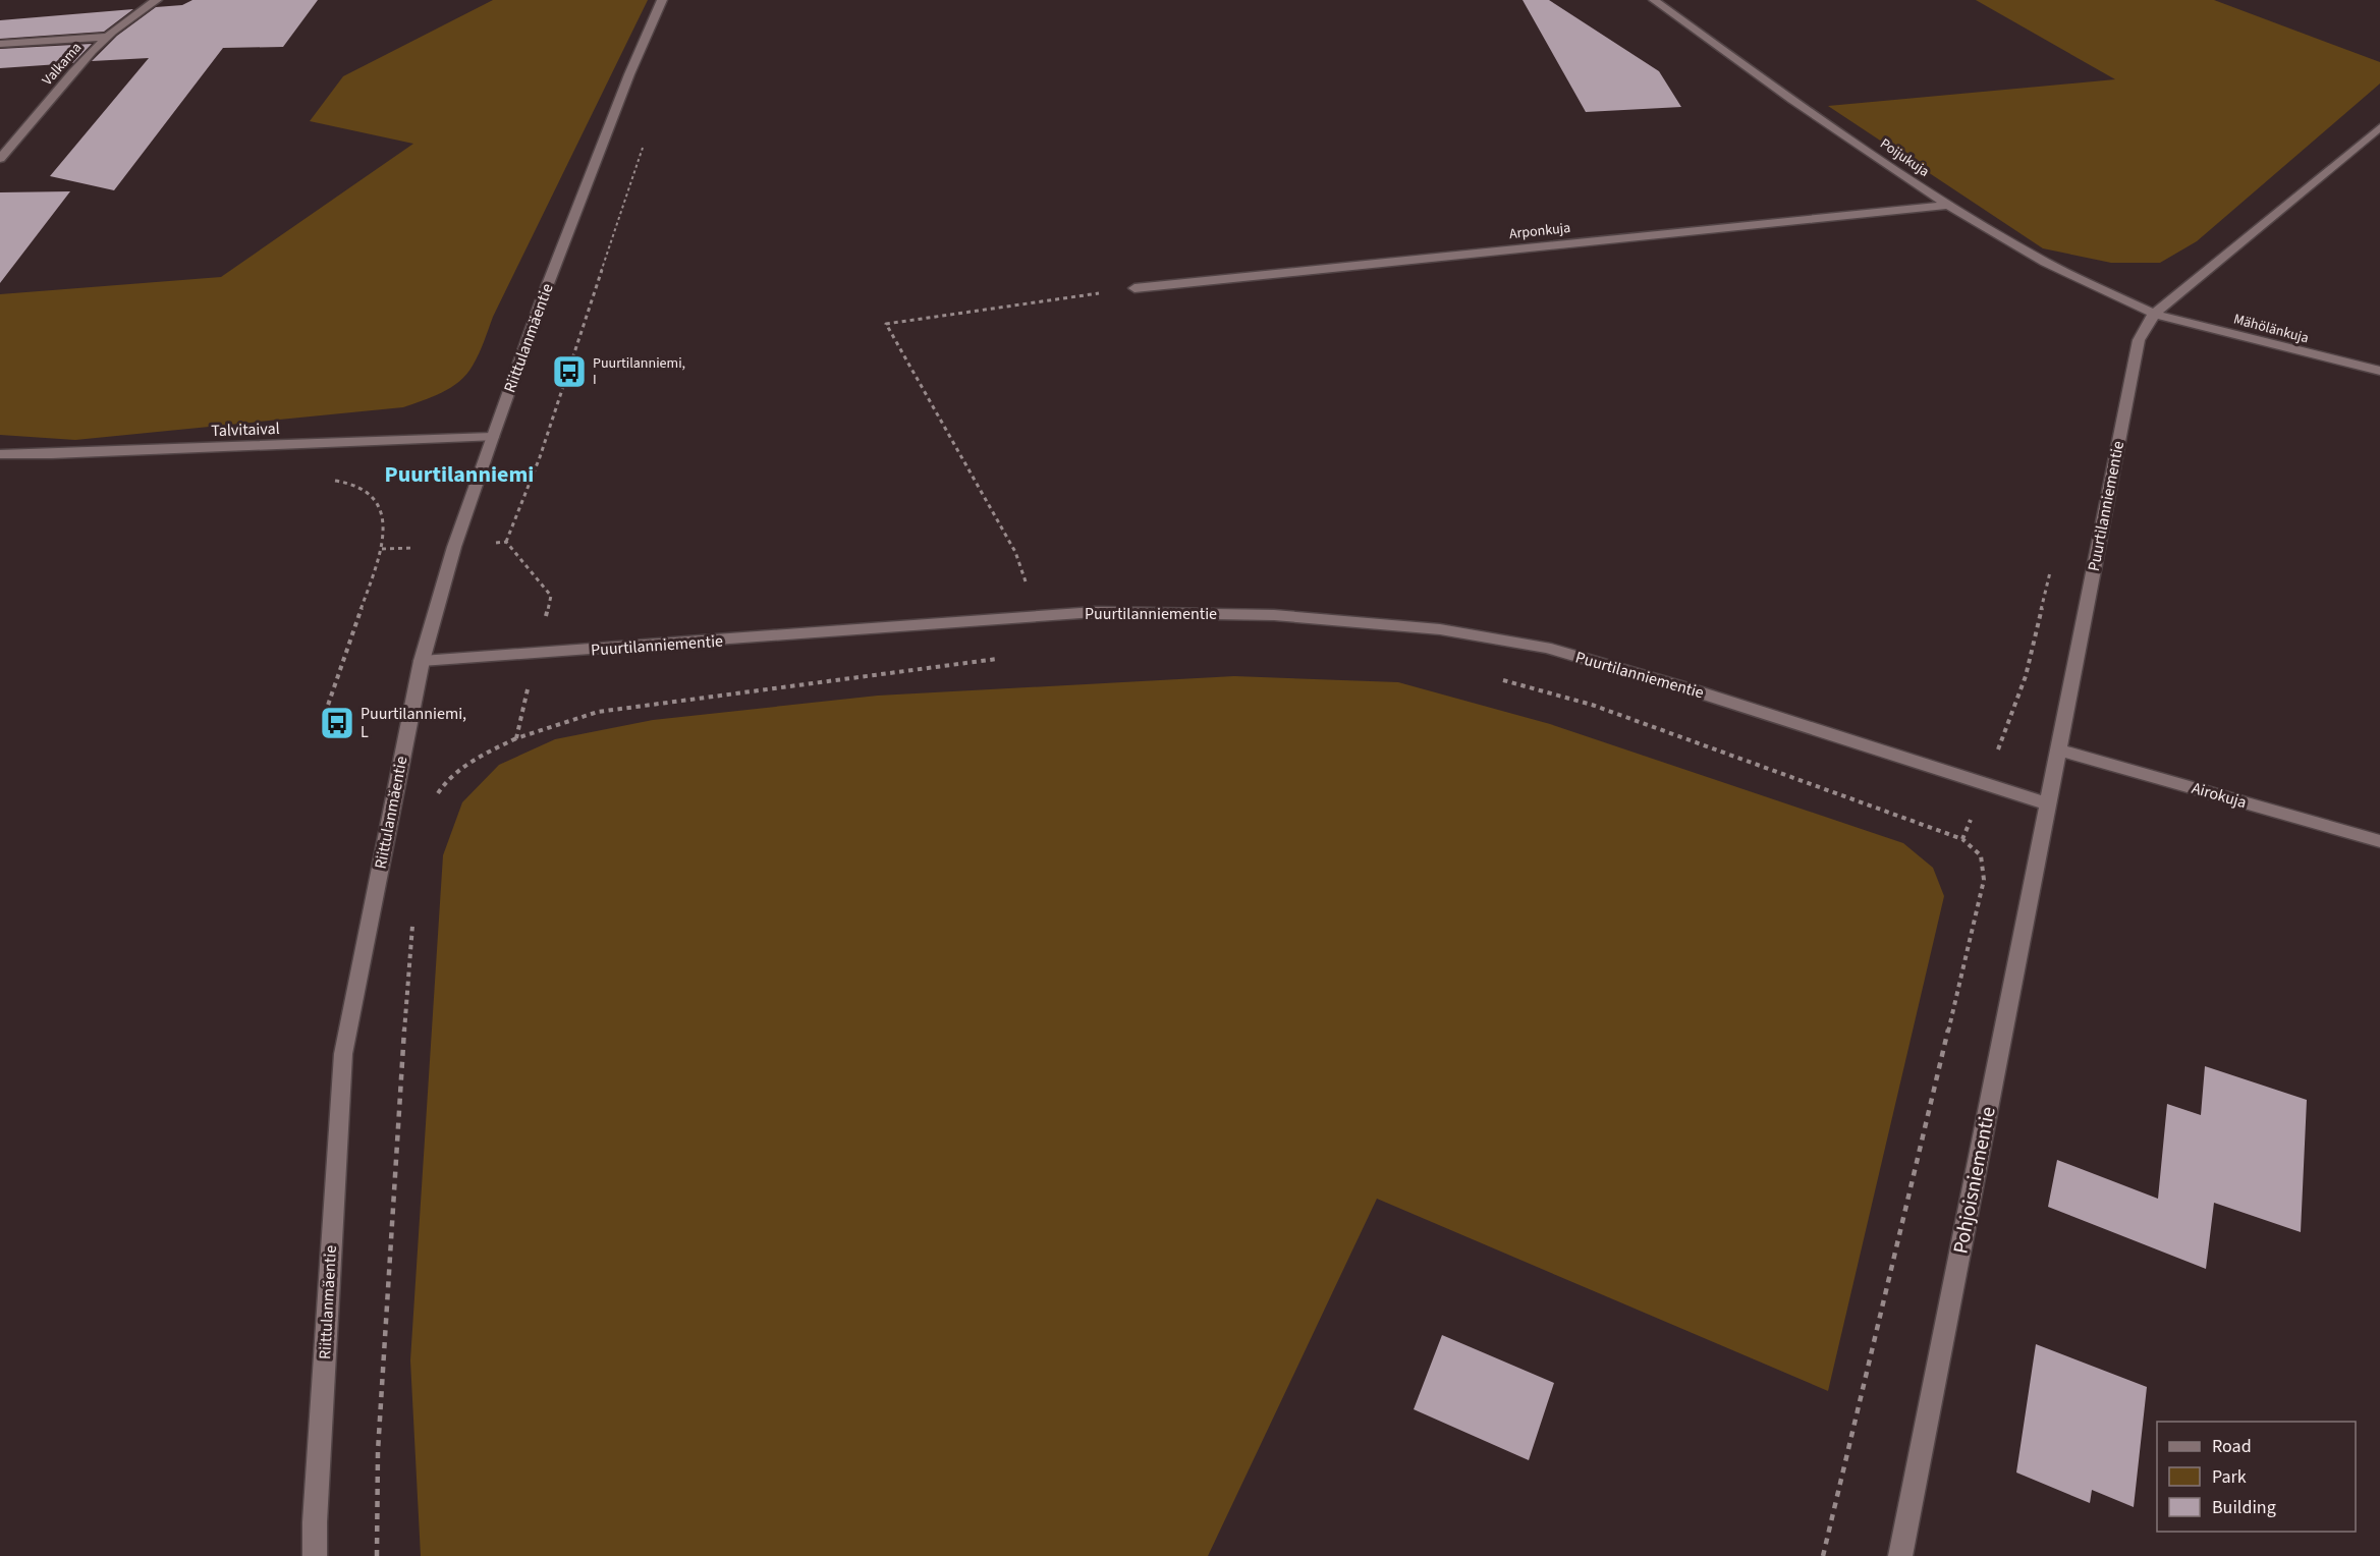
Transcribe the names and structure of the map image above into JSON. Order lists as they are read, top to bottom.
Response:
{
  "streets": {
    "street": [
      "Valkama",
      "Poijukuja",
      "Arponkuja",
      "Mähölänkuja",
      "Riittulanmäentie",
      "Talvitaival",
      "Puurtilanniementie",
      "Airokuja",
      "Pohjoisniementie"
    ]
  },
  "crossings": [
    ["Poijukuja", "Arponkuja"],
    ["Poijukuja", "Mähölänkuja"],
    ["Poijukuja", "Puurtilanniementie"],
    ["Mähölänkuja", "Puurtilanniementie"],
    ["Riittulanmäentie", "Talvitaival"],
    ["Riittulanmäentie", "Puurtilanniementie"],
    ["Puurtilanniementie", "Airokuja"],
    ["Puurtilanniementie", "Pohjoisniementie"]
  ],
  "districts": ["Puurtilanniemi"],
  "places": {
    "bus stop": ["Puurtilanniemi, I", "Puurtilanniemi, L"]
  },
  "legend": ["Road", "Park", "Building"]
}
